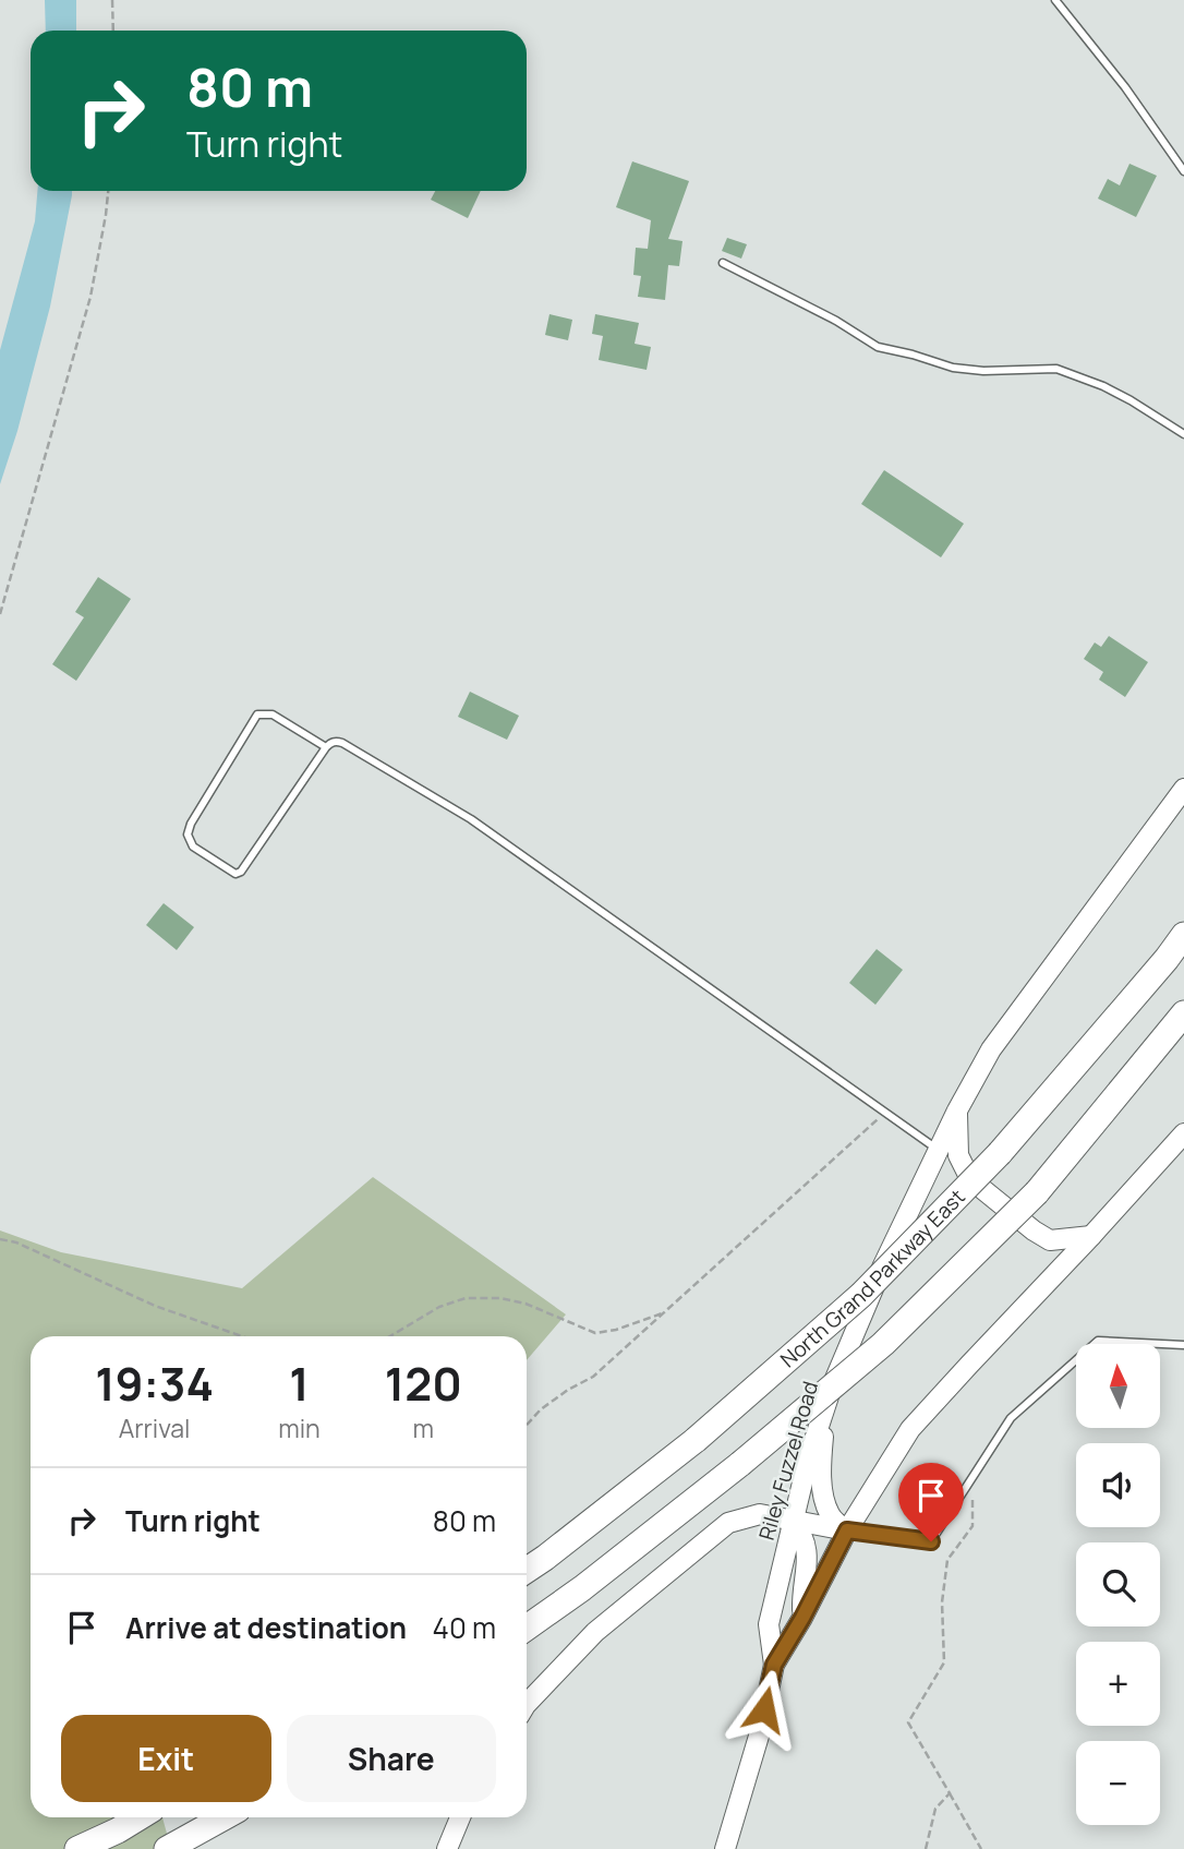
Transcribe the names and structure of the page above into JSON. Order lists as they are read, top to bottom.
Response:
{
  "streets": {
    "highway": ["North Grand Parkway East"],
    "main road": ["Riley Fuzzel Road"]
  },
  "north": "top",
  "page": {
    "turn": ["80 m", "Turn right"],
    "eta": [
      "19:34",
      "Arrival",
      "1",
      "min",
      "120",
      "m"
    ],
    "map_buttons": ["+", "−"],
    "list": [
      {
        "name": "Turn right",
        "value": "80 m"
      },
      {
        "name": "Arrive at destination",
        "value": "40 m"
      }
    ],
    "buttons": ["Exit", "Share"]
  }
}
